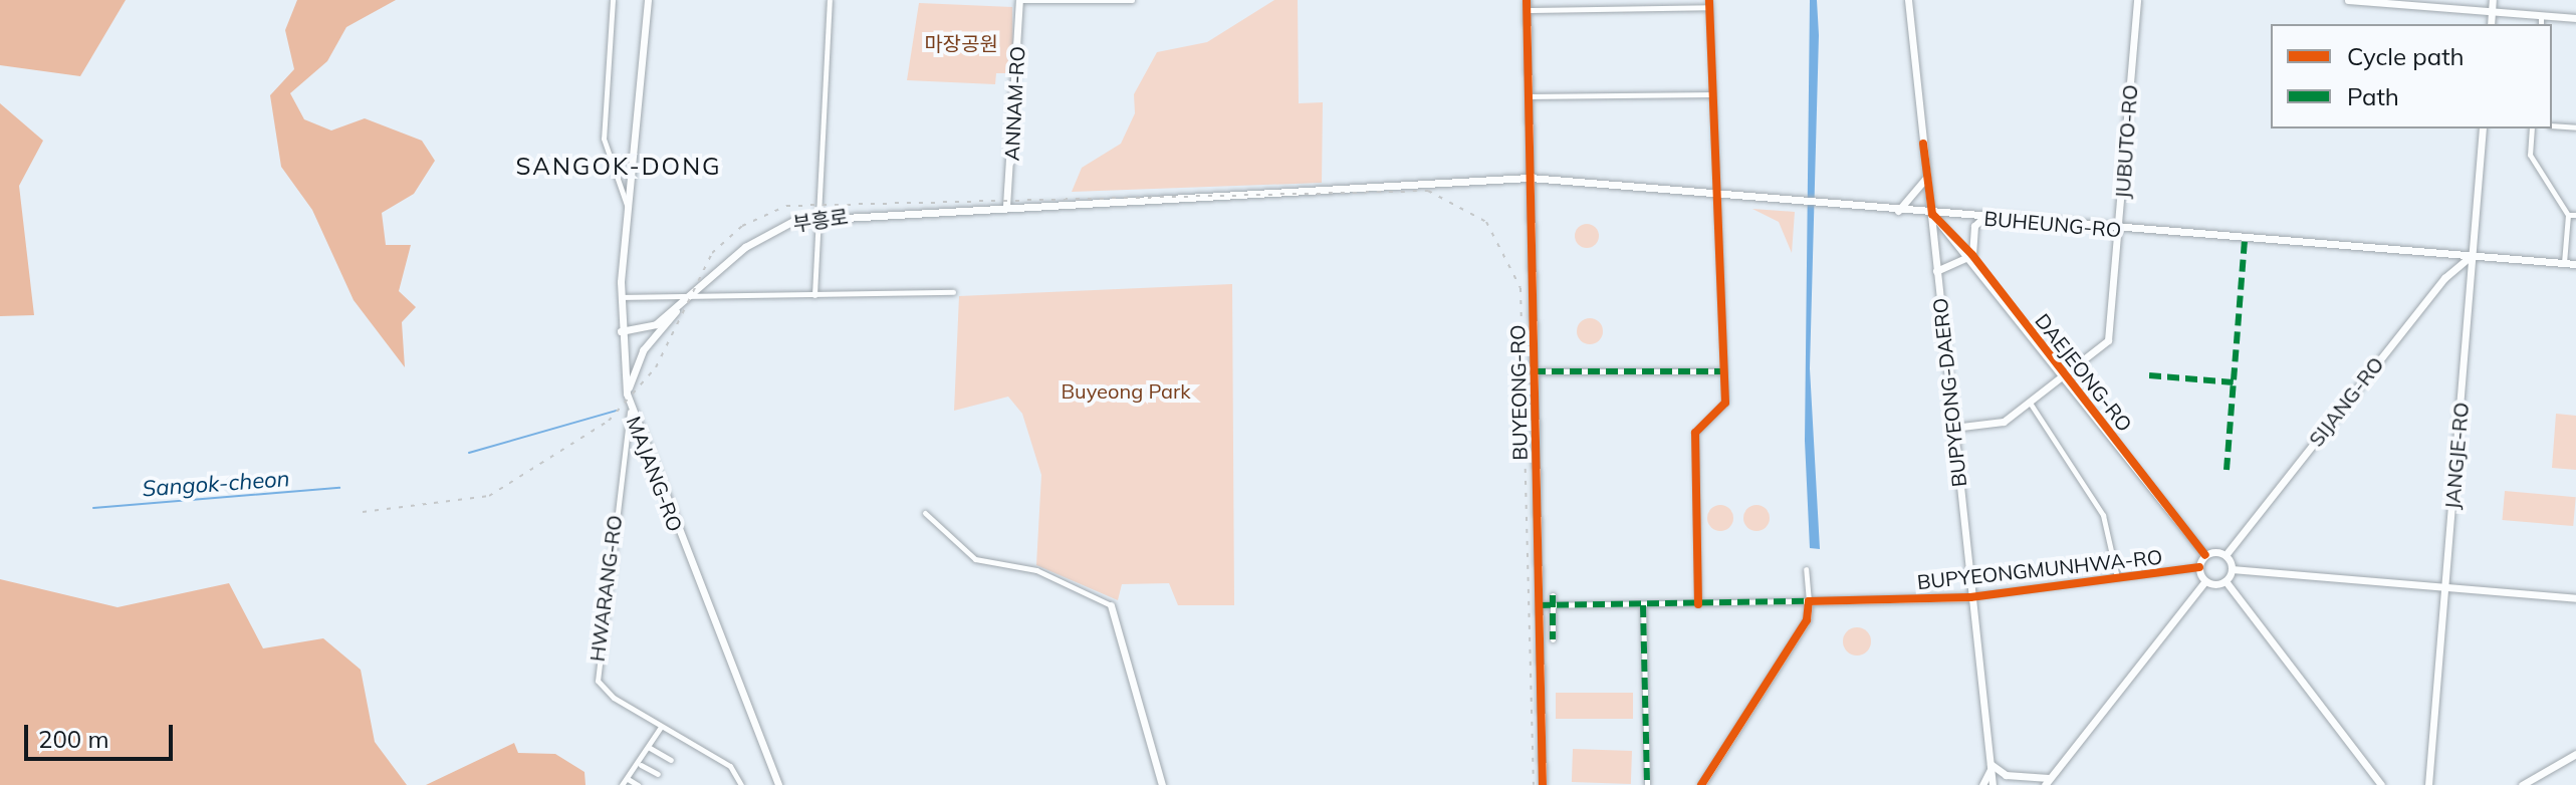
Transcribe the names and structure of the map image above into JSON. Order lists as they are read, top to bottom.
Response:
{
  "streets": {
    "main road": [
      "ANNAM-RO",
      "JUBUTO-RO",
      "부흥로",
      "BUHEUNG-RO",
      "DAEJEONG-RO",
      "BUYEONG-RO",
      "BUPYEONG-DAERO",
      "SIJANG-RO",
      "JANGJE-RO",
      "MAJANG-RO",
      "BUPYEONGMUNHWA-RO"
    ],
    "street": ["HWARANG-RO"]
  },
  "crossings": [
    ["ANNAM-RO", "부흥로"],
    ["JUBUTO-RO", "BUHEUNG-RO"],
    ["JUBUTO-RO", "DAEJEONG-RO"],
    ["JUBUTO-RO", "BUPYEONG-DAERO"],
    ["부흥로", "BUHEUNG-RO"],
    ["부흥로", "BUYEONG-RO"],
    ["부흥로", "MAJANG-RO"],
    ["BUHEUNG-RO", "DAEJEONG-RO"],
    ["BUHEUNG-RO", "BUYEONG-RO"],
    ["BUHEUNG-RO", "BUPYEONG-DAERO"],
    ["BUHEUNG-RO", "SIJANG-RO"],
    ["BUHEUNG-RO", "JANGJE-RO"],
    ["DAEJEONG-RO", "BUPYEONG-DAERO"],
    ["DAEJEONG-RO", "SIJANG-RO"],
    ["DAEJEONG-RO", "BUPYEONGMUNHWA-RO"],
    ["BUPYEONG-DAERO", "BUPYEONGMUNHWA-RO"],
    ["SIJANG-RO", "JANGJE-RO"],
    ["SIJANG-RO", "BUPYEONGMUNHWA-RO"],
    ["MAJANG-RO", "HWARANG-RO"]
  ],
  "districts": ["SANGOK-DONG"],
  "water": ["Sangok-cheon"],
  "parks": ["마장공원", "Buyeong Park"],
  "legend": ["Cycle path", "Path"],
  "scale_bar": "200 m"
}
